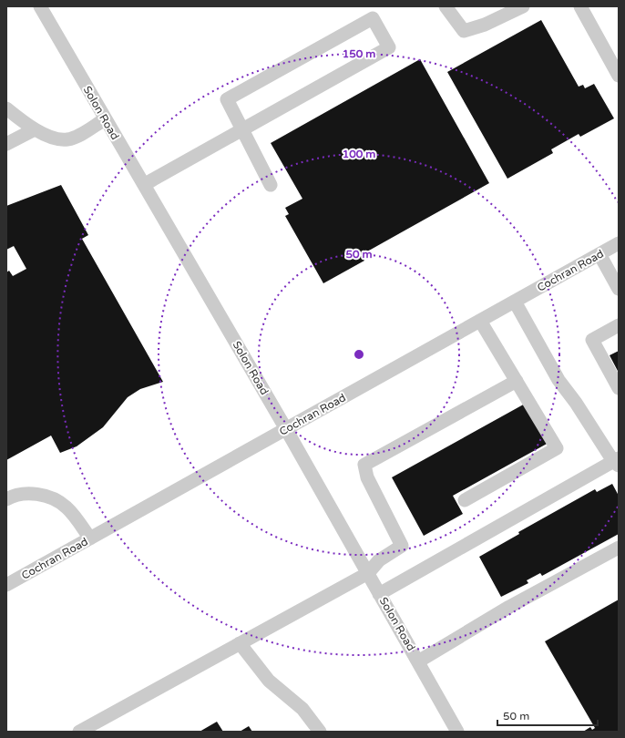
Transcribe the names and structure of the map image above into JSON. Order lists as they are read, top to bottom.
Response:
{
  "streets": {
    "street": ["Solon Road", "Cochran Road"]
  },
  "crossings": [
    ["Solon Road", "Cochran Road"]
  ],
  "scale_bar": "50 m",
  "rings": ["150 m", "100 m", "50 m"]
}
